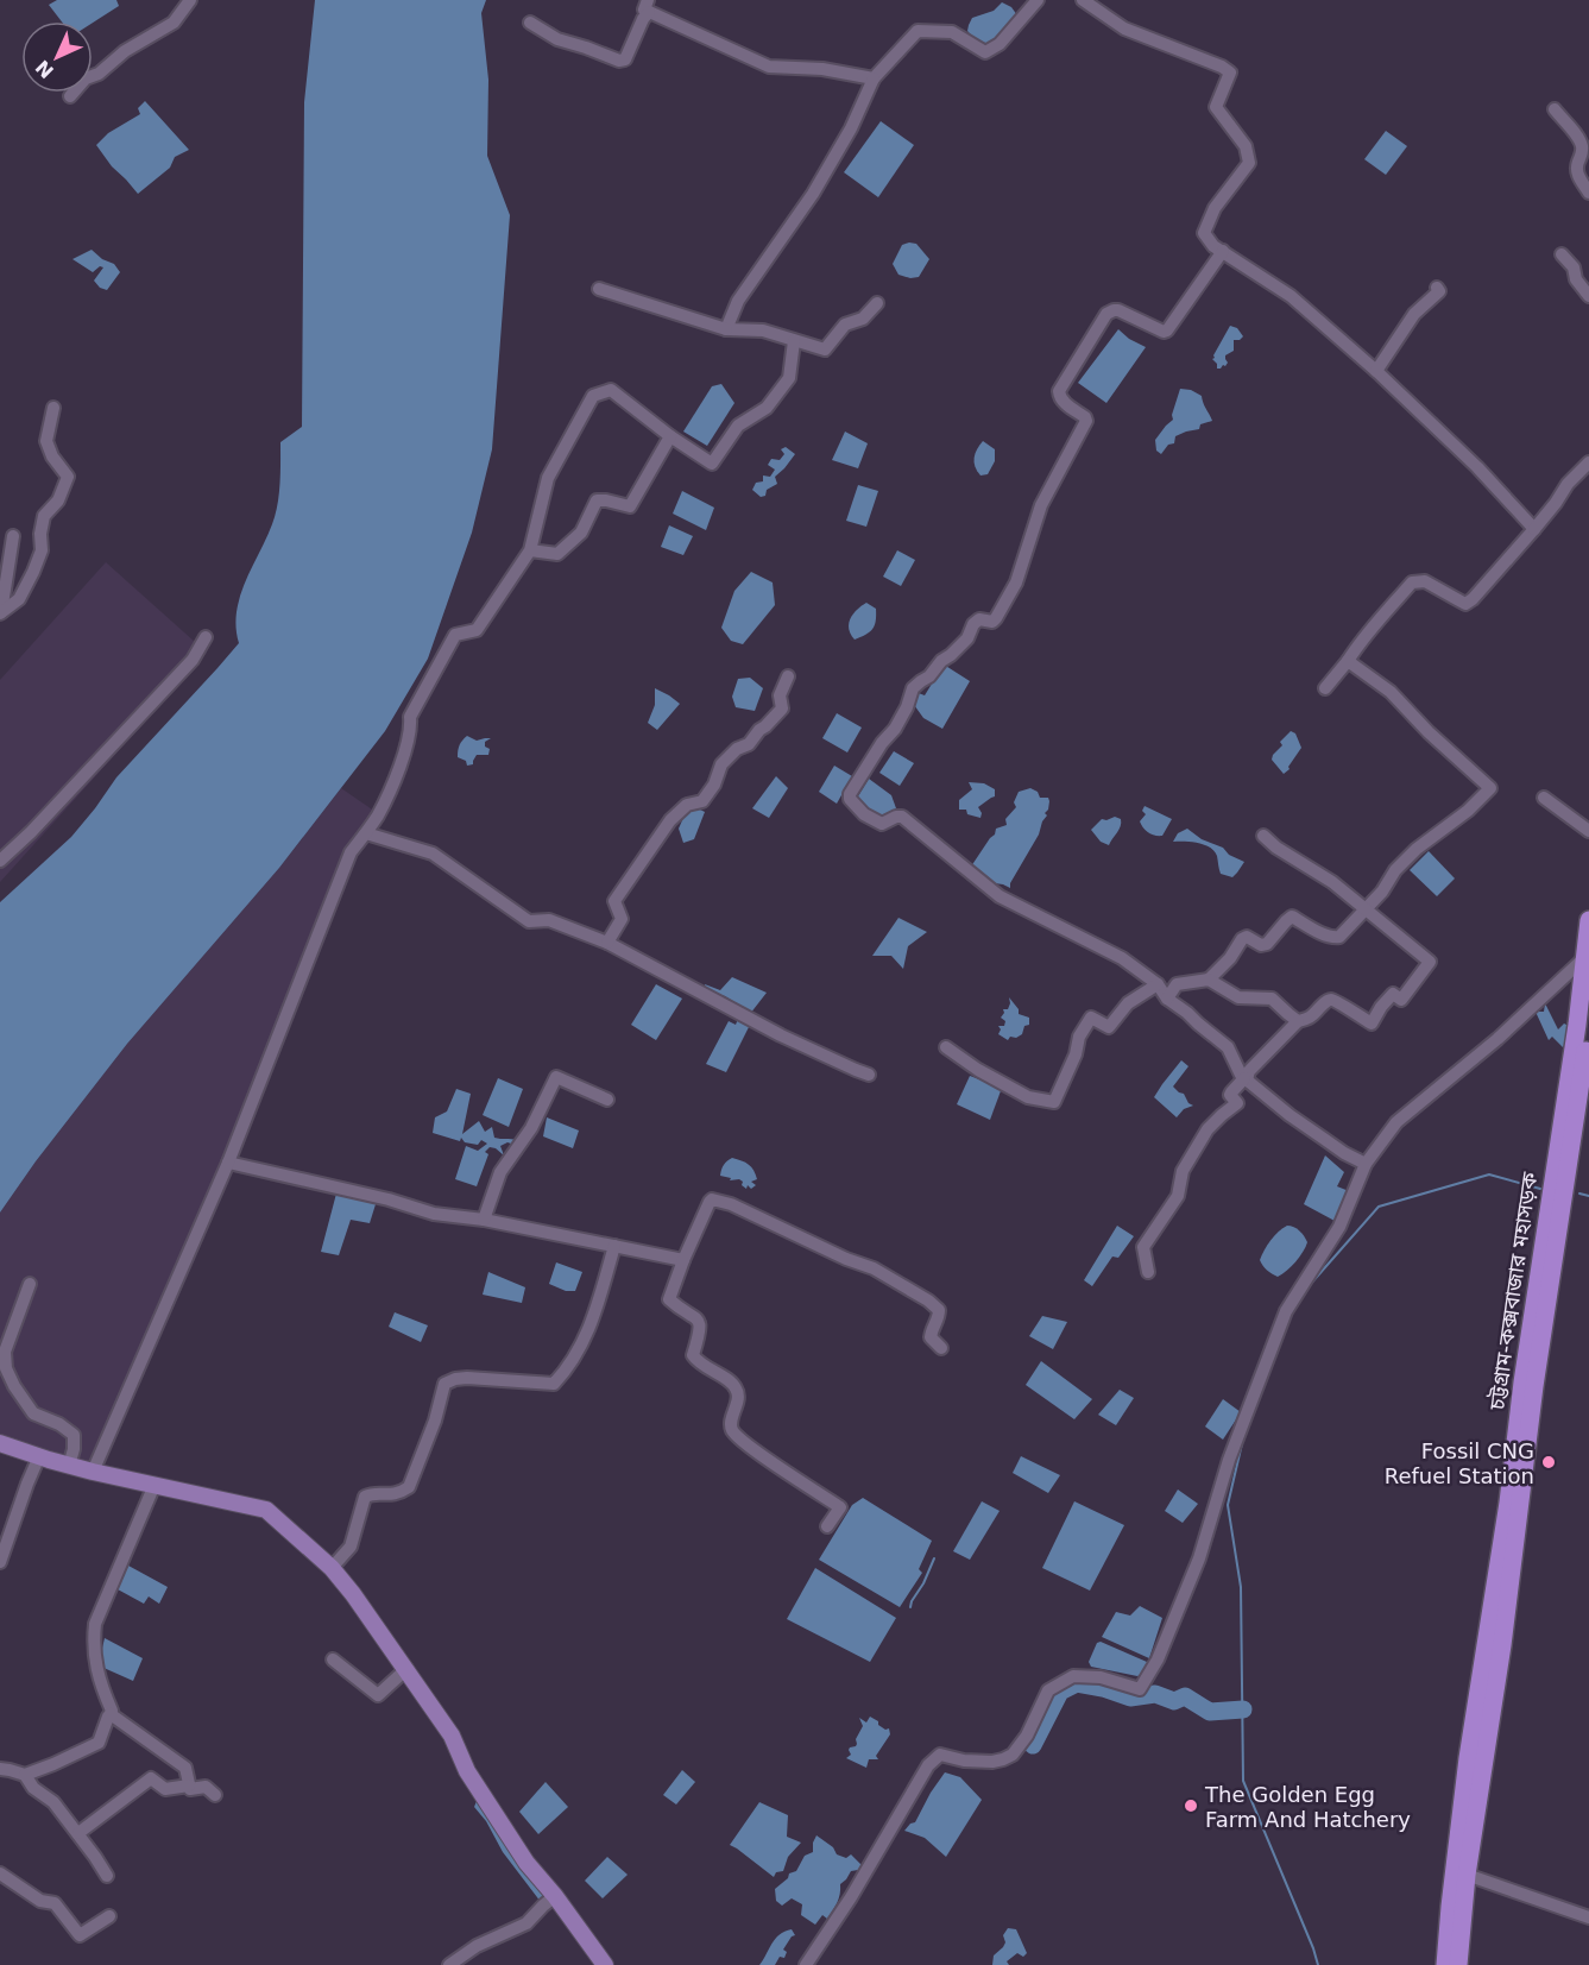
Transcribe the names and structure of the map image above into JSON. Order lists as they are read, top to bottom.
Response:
{
  "streets": {
    "highway": ["চট্টগ্রাম-কক্সবাজার মহাসড়ক"]
  },
  "places": ["Fossil CNG Refuel Station", "The Golden Egg Farm And Hatchery"],
  "north": "bottom left"
}
